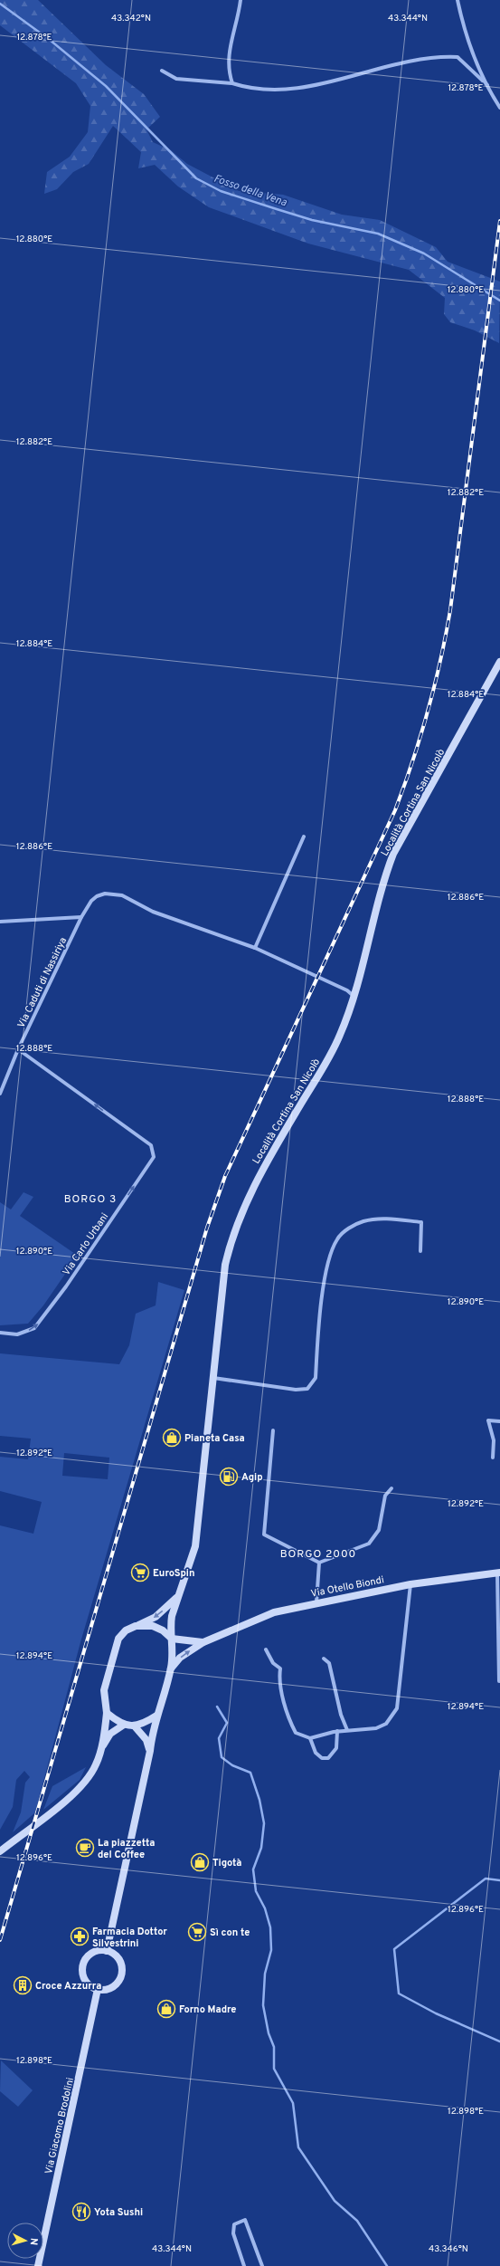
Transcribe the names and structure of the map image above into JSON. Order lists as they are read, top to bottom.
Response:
{
  "streets": {
    "main road": ["Località Cortina San Nicolò", "Via Otello Biondi", "Via Giacomo Brodolini"],
    "street": ["Via Caduti di Nassiriya", "Via Carlo Urbani"]
  },
  "crossings": [
    ["Località Cortina San Nicolò", "Via Caduti di Nassiriya"],
    ["Località Cortina San Nicolò", "Via Otello Biondi"],
    ["Via Caduti di Nassiriya", "Via Carlo Urbani"]
  ],
  "districts": ["BORGO 3", "BORGO 2000"],
  "water": ["Fosso della Vena"],
  "places": {
    "shop": ["Pianeta Casa", "Tigotà", "Forno Madre"],
    "fuel station": ["Agip"],
    "supermarket": ["EuroSpin", "Sì con te"],
    "cafe": ["La piazzetta del Coffee"],
    "pharmacy": ["Farmacia Dottor Silvestrini"],
    "building": ["Croce Azzurra"],
    "restaurant": ["Yota Sushi"]
  },
  "north": "right",
  "coordinates": [
    "43.342°N",
    "43.344°N",
    "12.878°E",
    "12.880°E",
    "12.882°E",
    "12.884°E",
    "12.886°E",
    "12.888°E",
    "12.890°E",
    "12.892°E",
    "12.894°E",
    "12.896°E",
    "12.898°E",
    "43.346°N"
  ]
}
